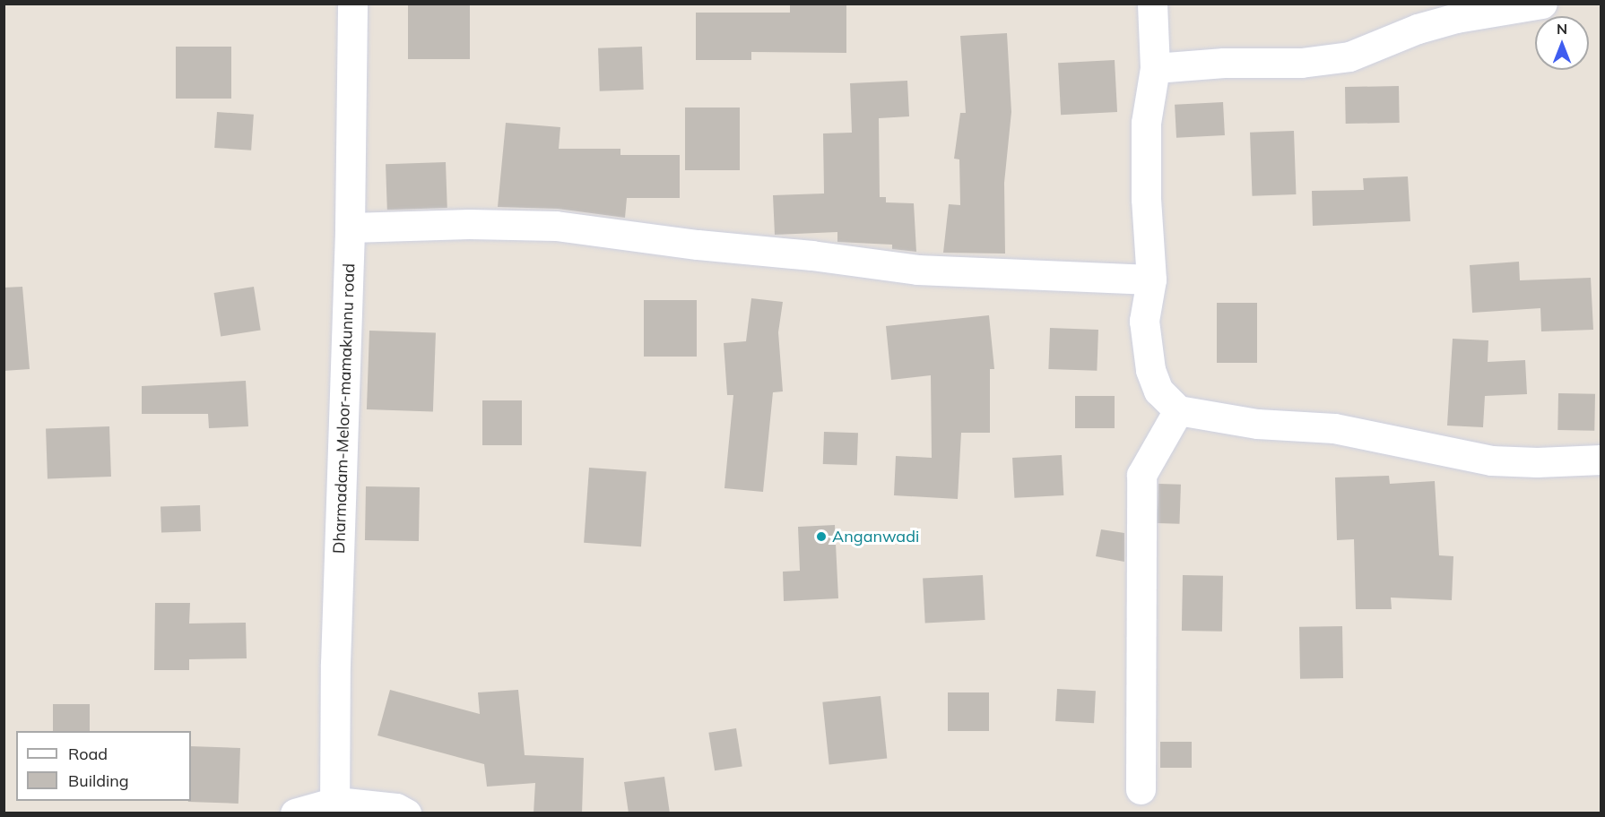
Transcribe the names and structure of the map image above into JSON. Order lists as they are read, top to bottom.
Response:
{
  "streets": {
    "street": ["Dharmadam-Meloor-mamakunnu road"]
  },
  "places": ["Anganwadi"],
  "legend": ["Road", "Building"],
  "north": "top"
}
